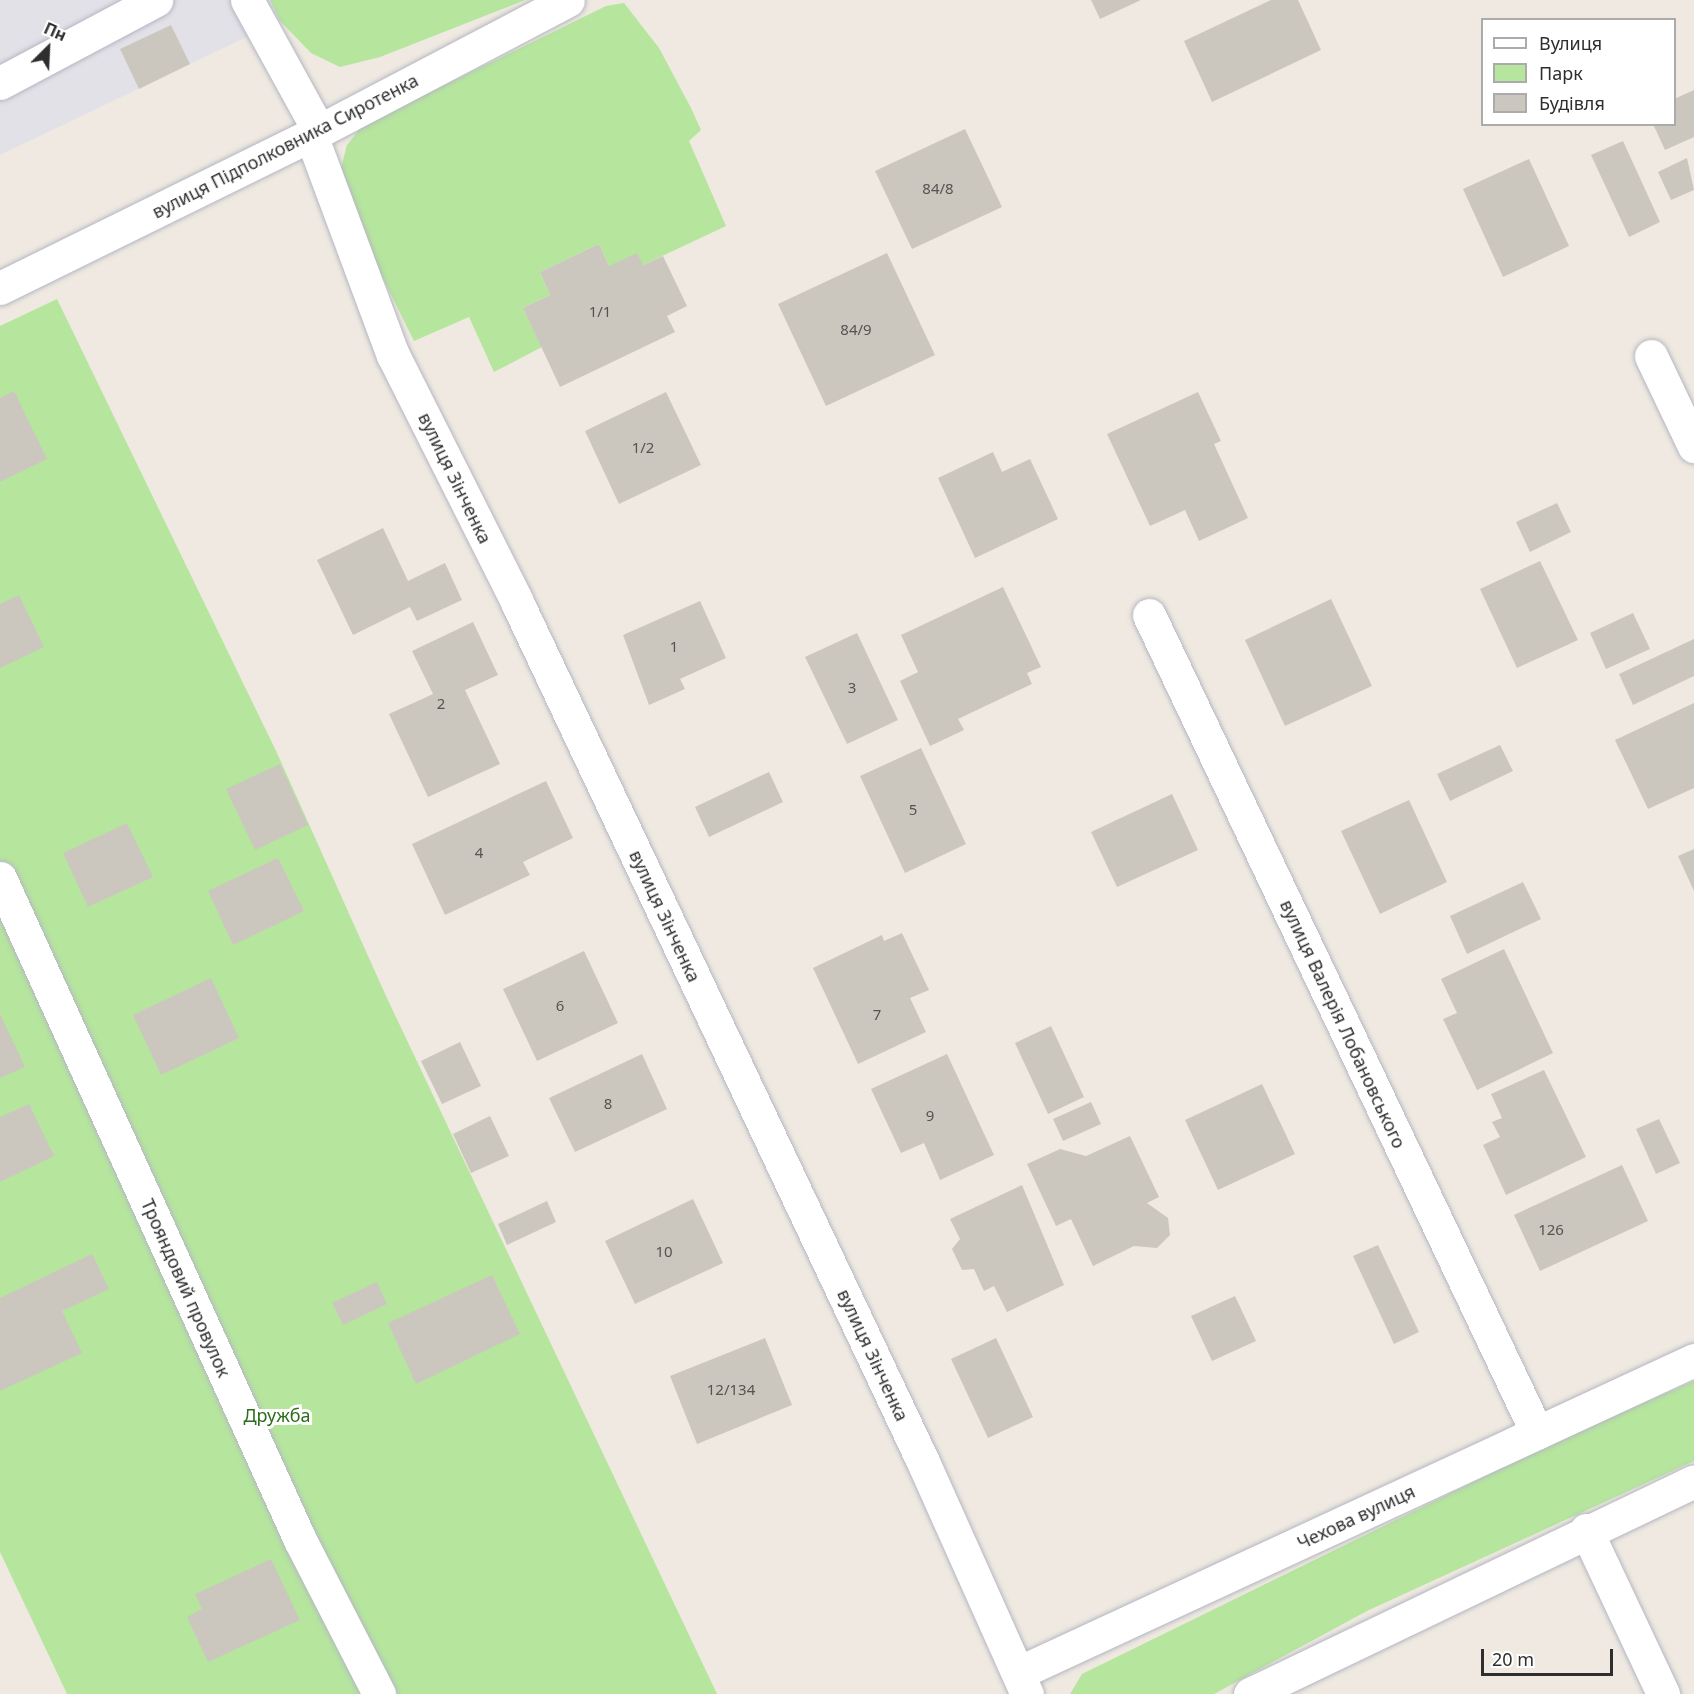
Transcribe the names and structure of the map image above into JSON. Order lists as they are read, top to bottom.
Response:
{
  "streets": {
    "street": [
      "вулиця Підполковника Сиротенка",
      "вулиця Зінченка",
      "вулиця Валерія Лобановського",
      "Трояндовий провулок",
      "Чехова вулиця"
    ]
  },
  "crossings": [
    ["вулиця Підполковника Сиротенка", "вулиця Зінченка"],
    ["вулиця Зінченка", "Чехова вулиця"],
    ["вулиця Валерія Лобановського", "Чехова вулиця"]
  ],
  "parks": ["Дружба"],
  "house_numbers": [
    "84/8",
    "1/1",
    "84/9",
    "1/2",
    "1",
    "3",
    "2",
    "5",
    "4",
    "6",
    "7",
    "8",
    "9",
    "126",
    "10",
    "12/134"
  ],
  "legend": ["Вулиця", "Парк", "Будівля"],
  "scale_bar": "20 m",
  "north": "top right"
}
